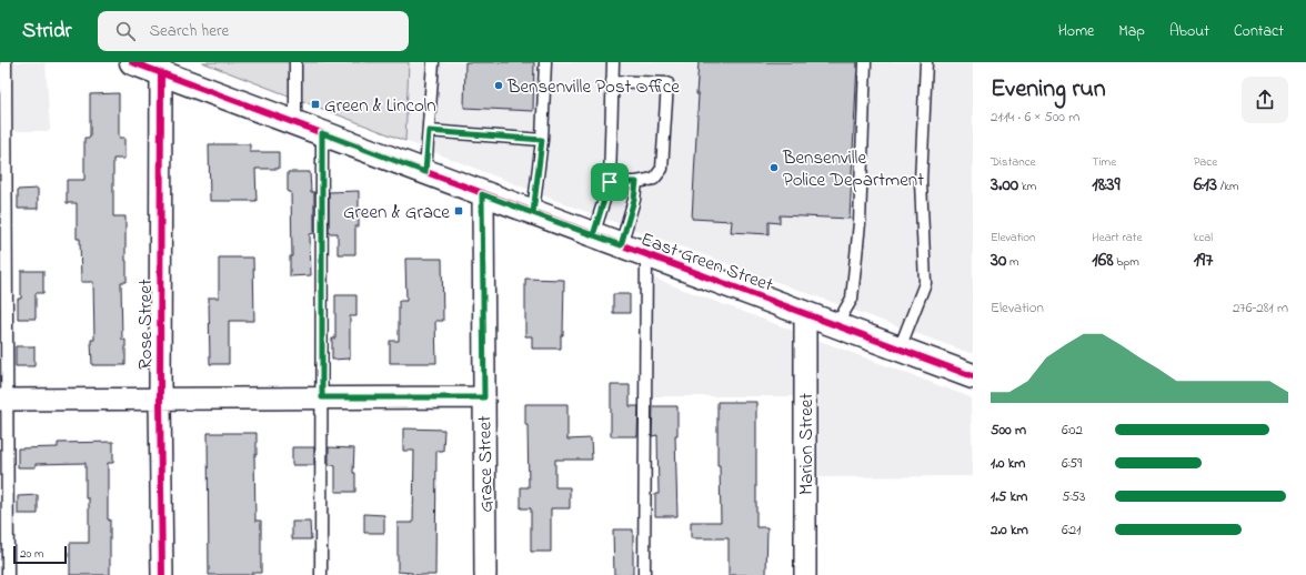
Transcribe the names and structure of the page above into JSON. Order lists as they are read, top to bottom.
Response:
{
  "streets": {
    "street": [
      "East Green Street",
      "Rose Street",
      "Marion Street",
      "Grace Street"
    ]
  },
  "crossings": [
    ["East Green Street", "Rose Street"],
    ["East Green Street", "Marion Street"],
    ["East Green Street", "Grace Street"]
  ],
  "places": {
    "other": ["Bensenville Post Office", "Bensenville Police Department"],
    "transit": ["Green & Lincoln", "Green & Grace"]
  },
  "scale_bar": "20 m",
  "page": {
    "header": "Stridr",
    "search": "Search here",
    "nav": [
      "Home",
      "Map",
      "About",
      "Contact"
    ],
    "heading": ["Evening run", "21:14 · 6 × 500 m"],
    "stats": [
      ["Distance", "3.00 km"],
      ["Time", "18:39"],
      ["Pace", "6:13 /km"],
      ["Elevation", "30 m"],
      ["Heart rate", "168 bpm"],
      ["kcal", "197"]
    ],
    "chart": ["Elevation", "276–281 m"],
    "list": [
      {
        "name": "500 m",
        "note": "6:02"
      },
      {
        "name": "1.0 km",
        "note": "6:59"
      },
      {
        "name": "1.5 km",
        "note": "5:53"
      },
      {
        "name": "2.0 km",
        "note": "6:21"
      }
    ],
    "scale": "20 m"
  }
}
